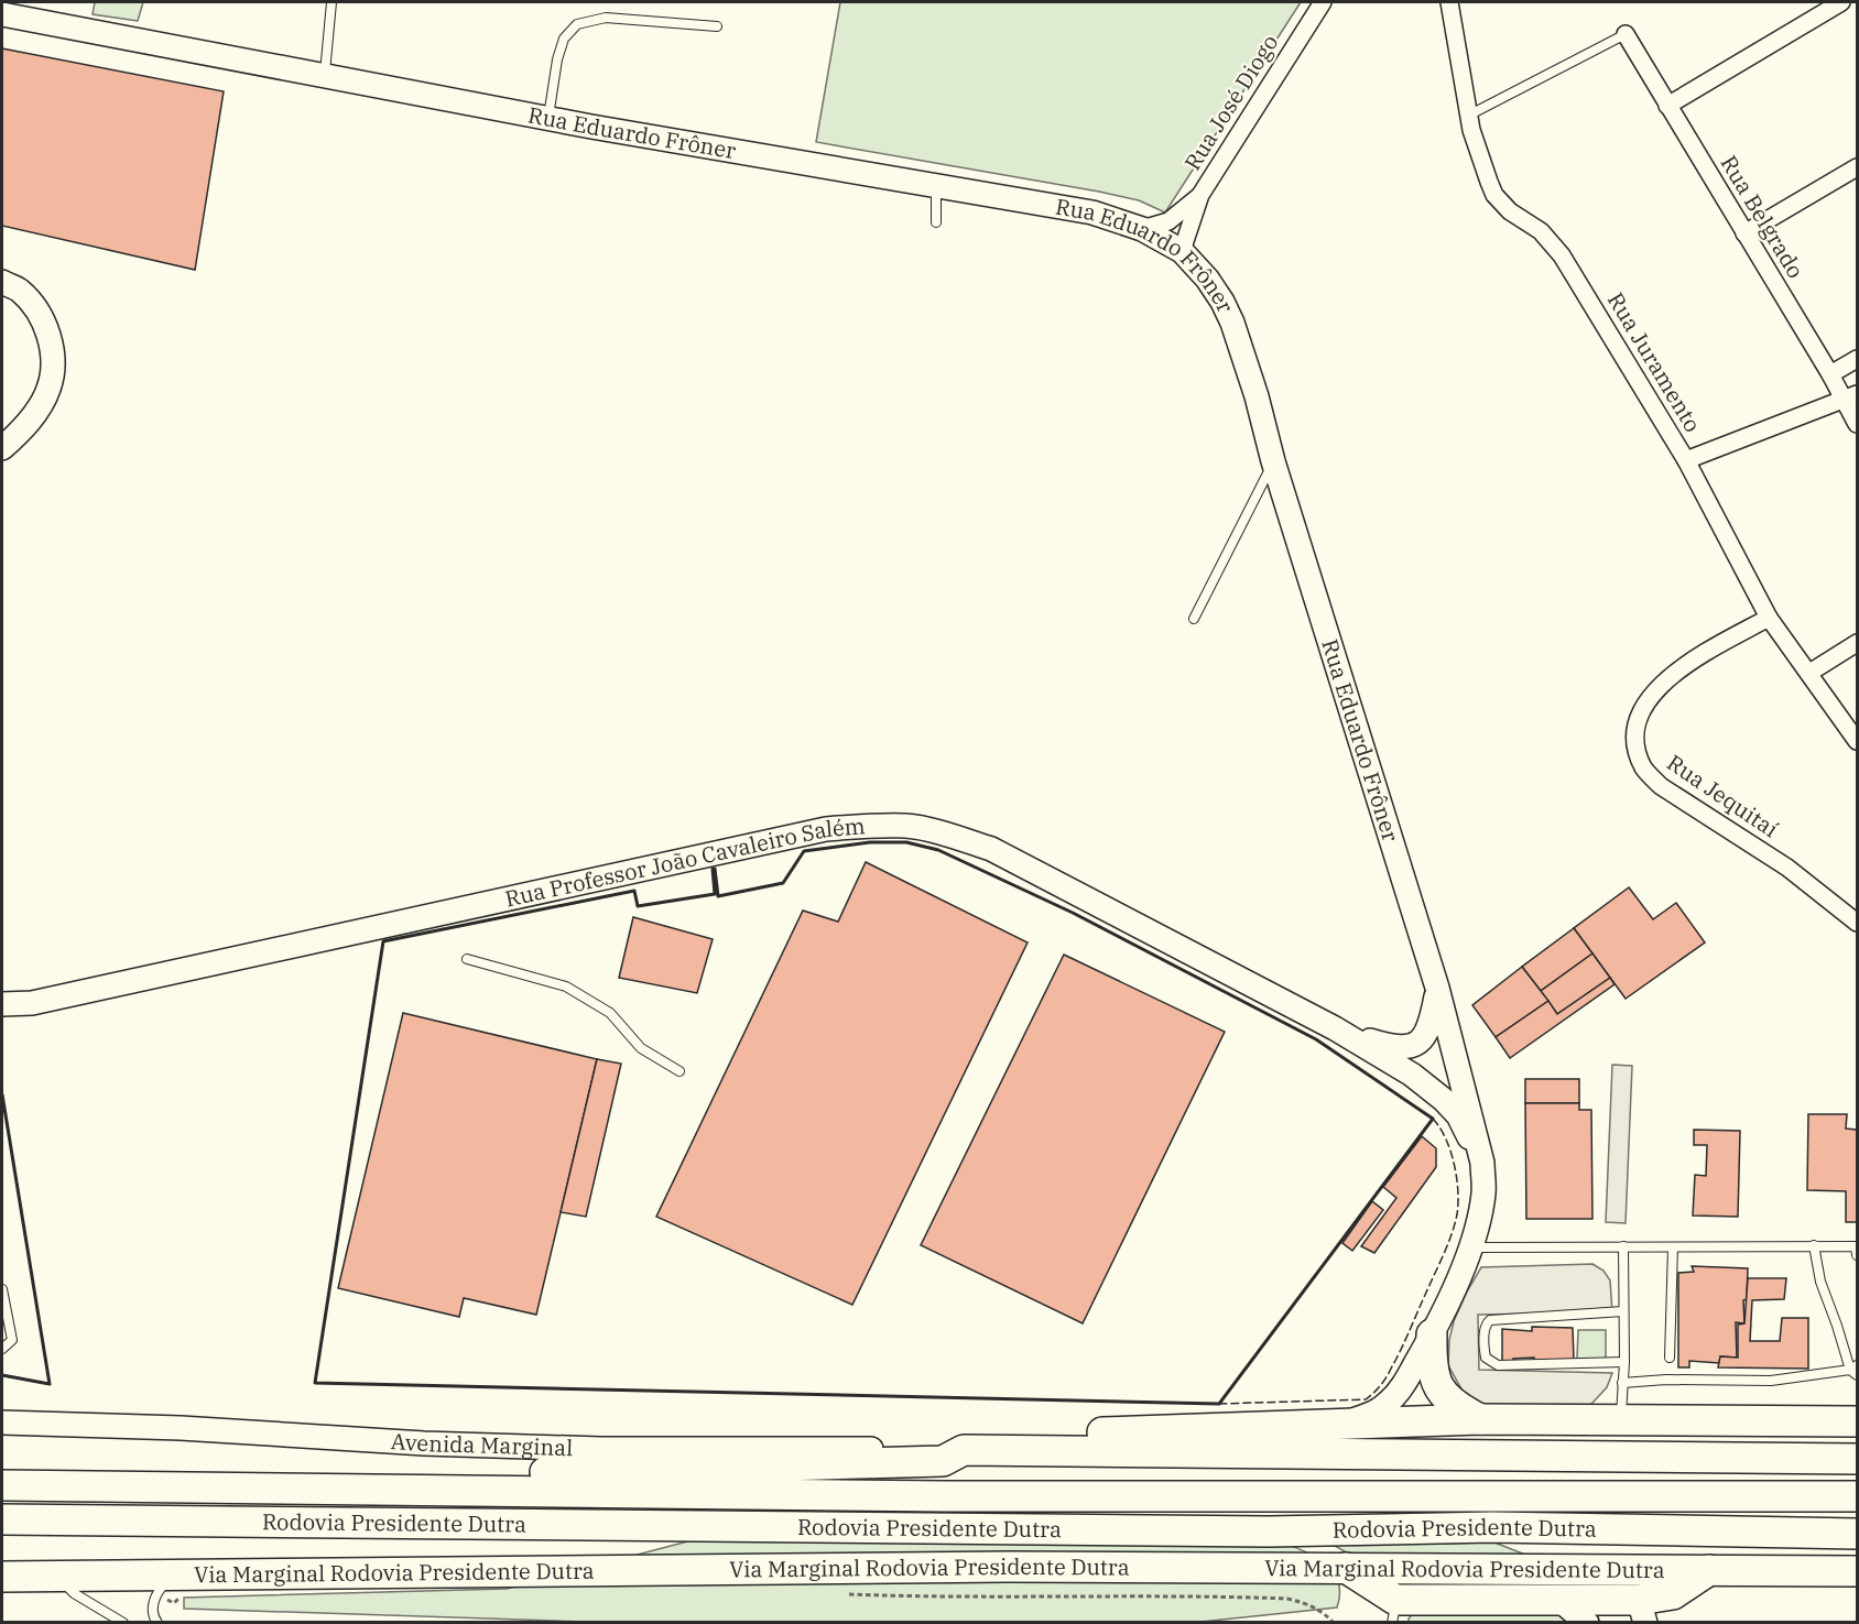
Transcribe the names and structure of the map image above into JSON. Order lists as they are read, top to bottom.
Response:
{
  "streets": {
    "highway": ["Rodovia Presidente Dutra", "Via Marginal Rodovia Presidente Dutra"],
    "main road": ["Rua Eduardo Frôner", "Rua Professor João Cavaleiro Salém", "Avenida Marginal"],
    "street": [
      "Rua José Diogo",
      "Rua Belgrado",
      "Rua Juramento",
      "Rua Jequitaí"
    ]
  },
  "crossings": [
    ["Rua José Diogo", "Rua Eduardo Frôner"],
    ["Rua Eduardo Frôner", "Rua Professor João Cavaleiro Salém"],
    ["Rua Juramento", "Rua Jequitaí"]
  ]
}
